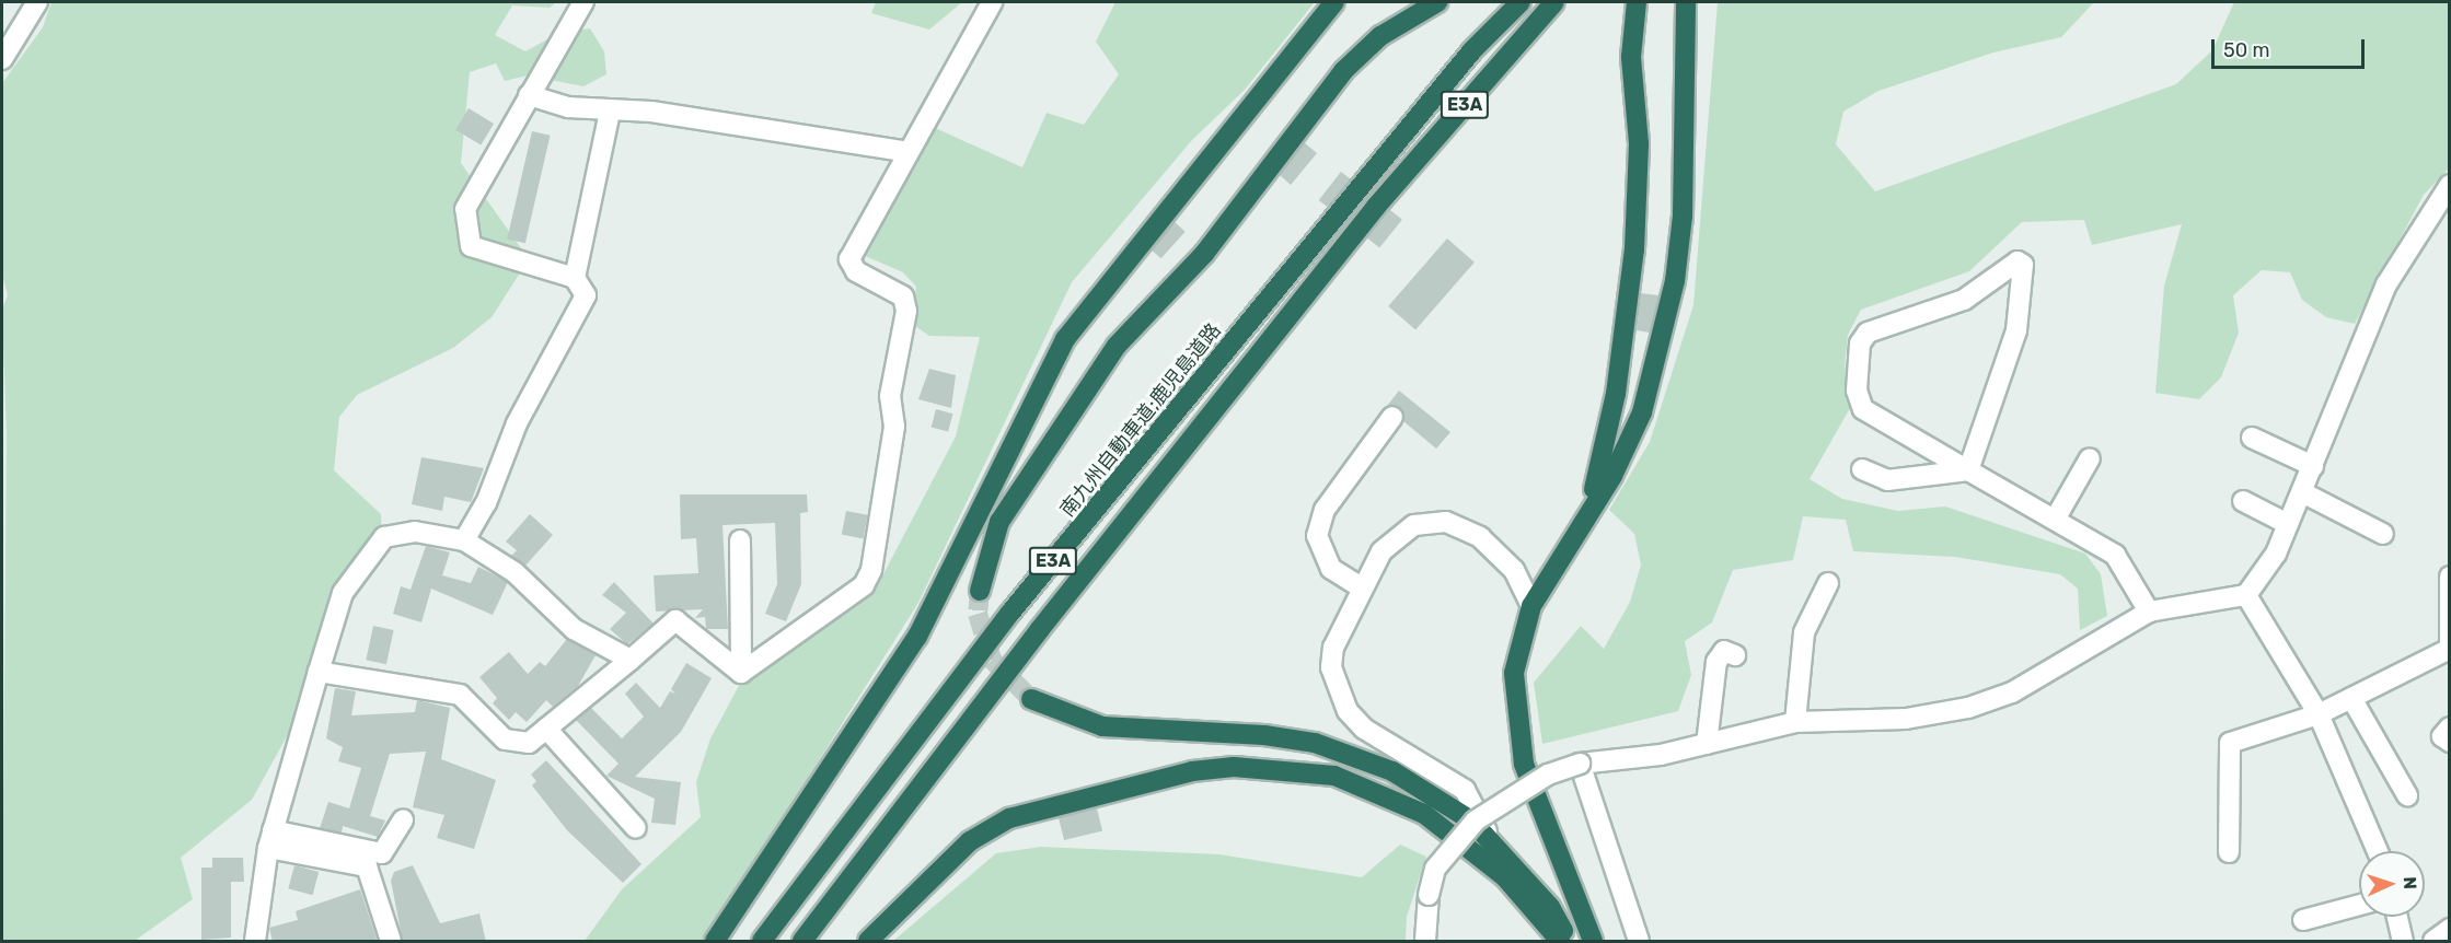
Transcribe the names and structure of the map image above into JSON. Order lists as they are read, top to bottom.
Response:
{
  "streets": {
    "highway": ["E3A", "南九州自動車道;鹿児島道路"]
  },
  "scale_bar": "50 m",
  "north": "right"
}
